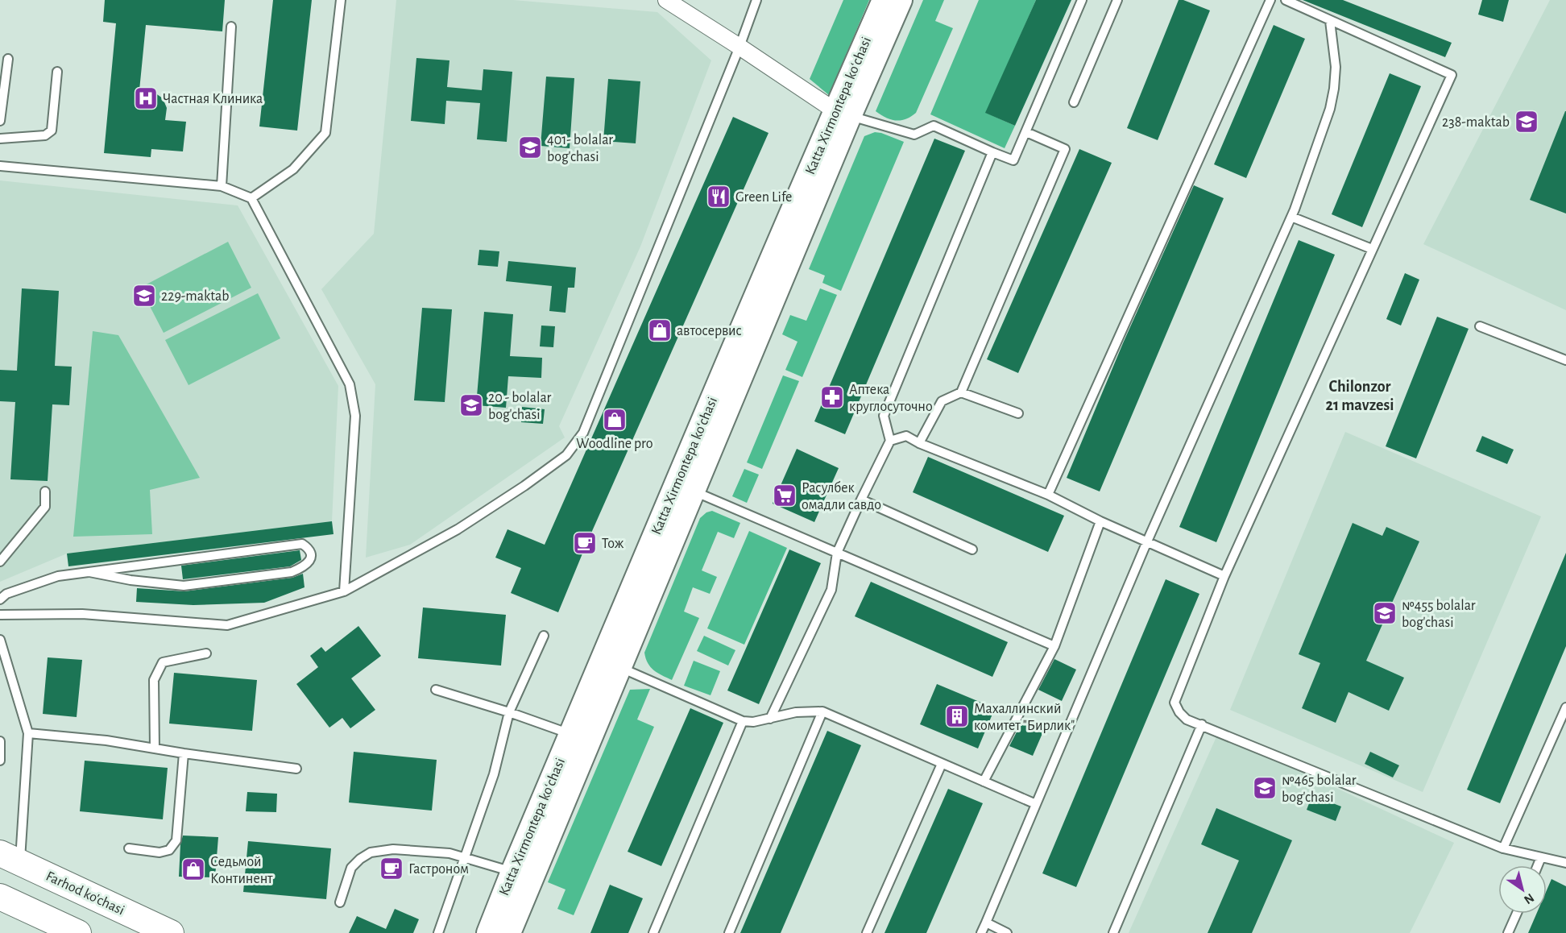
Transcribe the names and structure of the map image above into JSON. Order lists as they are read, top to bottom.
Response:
{
  "streets": {
    "main road": ["Katta Xirmontepa koʻchasi", "Farhod ko'chasi"]
  },
  "districts": ["Chilonzor 21 mavzesi"],
  "places": {
    "hospital": ["Частная Клиника"],
    "school or university": [
      "238-maktab",
      "401- bolalar bog'chasi",
      "229-maktab",
      "20 - bolalar bog'chasi",
      "№455 bolalar bog'chasi",
      "№465 bolalar bog'chasi"
    ],
    "restaurant": ["Green Life"],
    "shop": ["автосервис", "Woodline pro", "Седьмой Континент"],
    "pharmacy": ["Аптека круглосуточно"],
    "supermarket": ["Расулбек омадли савдо"],
    "cafe": ["Тож", "Гастроном"],
    "building": ["Махаллинский комитет \"Бирлик\""]
  },
  "north": "bottom right"
}
